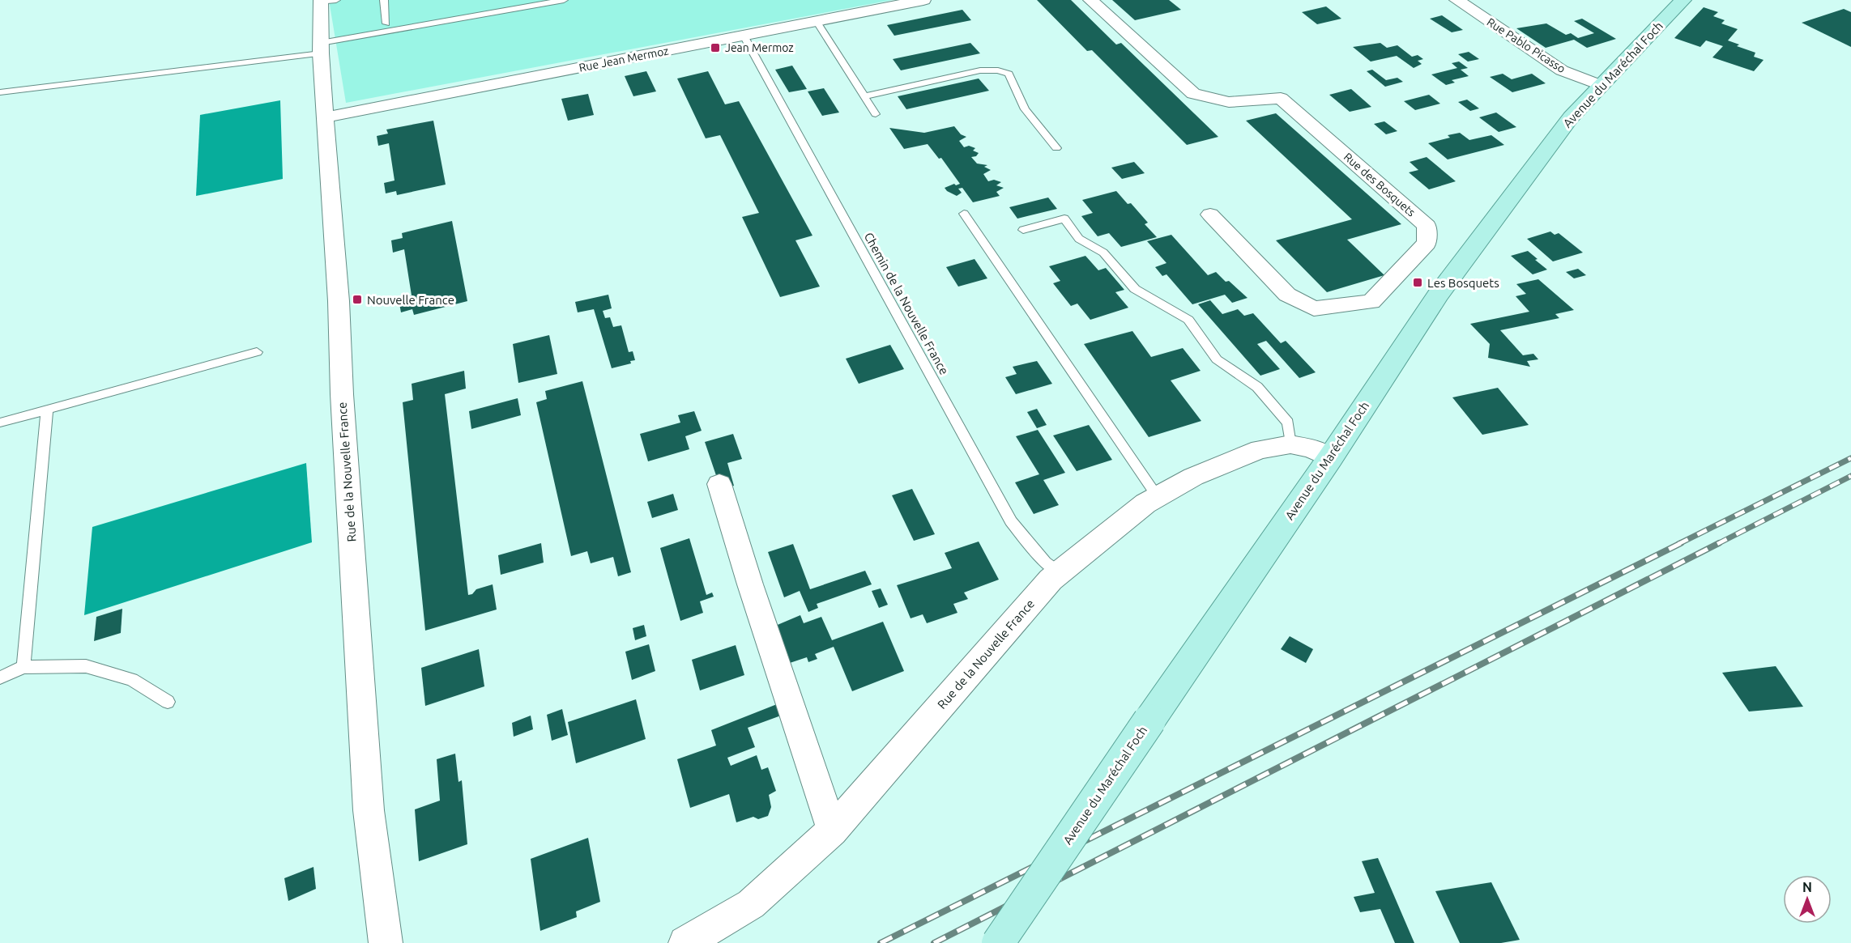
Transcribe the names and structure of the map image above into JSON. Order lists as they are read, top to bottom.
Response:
{
  "streets": {
    "main road": ["Avenue du Maréchal Foch"],
    "street": [
      "Rue Pablo Picasso",
      "Rue Jean Mermoz",
      "Rue des Bosquets",
      "Rue de la Nouvelle France"
    ],
    "lane": ["Chemin de la Nouvelle France"]
  },
  "crossings": [
    ["Rue Pablo Picasso", "Avenue du Maréchal Foch"],
    ["Rue Jean Mermoz", "Chemin de la Nouvelle France"],
    ["Rue Jean Mermoz", "Rue de la Nouvelle France"],
    ["Avenue du Maréchal Foch", "Rue de la Nouvelle France"],
    ["Chemin de la Nouvelle France", "Rue de la Nouvelle France"]
  ],
  "places": {
    "transit": ["Jean Mermoz", "Les Bosquets", "Nouvelle France"]
  },
  "north": "top"
}
